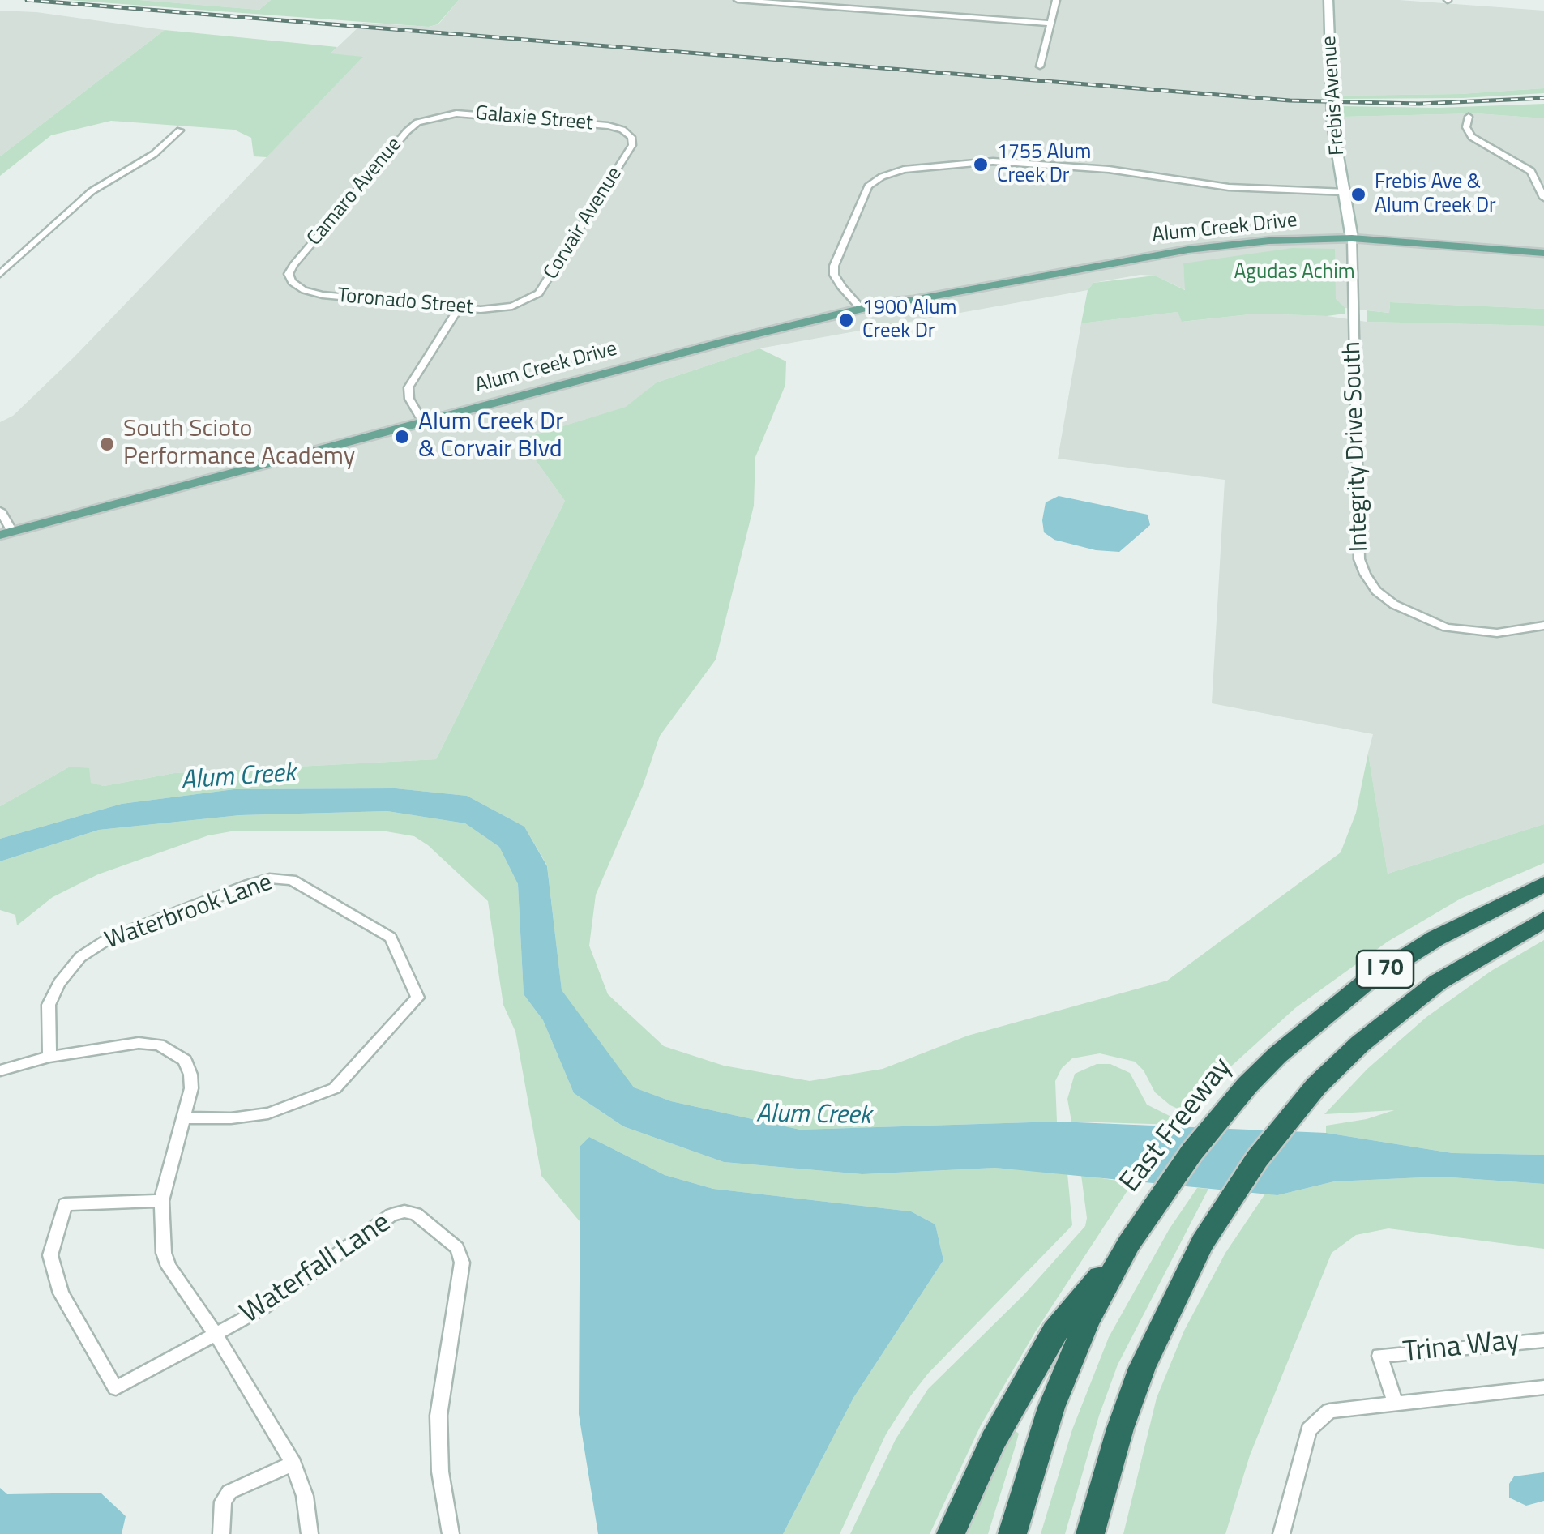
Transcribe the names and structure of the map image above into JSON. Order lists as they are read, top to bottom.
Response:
{
  "streets": {
    "highway": ["I 70", "East Freeway"],
    "main road": ["Frebis Avenue", "Alum Creek Drive"],
    "street": [
      "Galaxie Street",
      "Camaro Avenue",
      "Corvair Avenue",
      "Toronado Street",
      "Integrity Drive South",
      "Waterbrook Lane",
      "Waterfall Lane",
      "Trina Way"
    ]
  },
  "crossings": [
    ["Frebis Avenue", "Alum Creek Drive"],
    ["Frebis Avenue", "Integrity Drive South"],
    ["Galaxie Street", "Camaro Avenue"],
    ["Galaxie Street", "Corvair Avenue"],
    ["Camaro Avenue", "Toronado Street"],
    ["Corvair Avenue", "Toronado Street"],
    ["Alum Creek Drive", "Integrity Drive South"]
  ],
  "water": ["Alum Creek"],
  "parks": ["Agudas Achim"],
  "places": [
    "1755 Alum Creek Dr",
    "Frebis Ave & Alum Creek Dr",
    "1900 Alum Creek Dr",
    "Alum Creek Dr & Corvair Blvd",
    "South Scioto Performance Academy"
  ]
}
